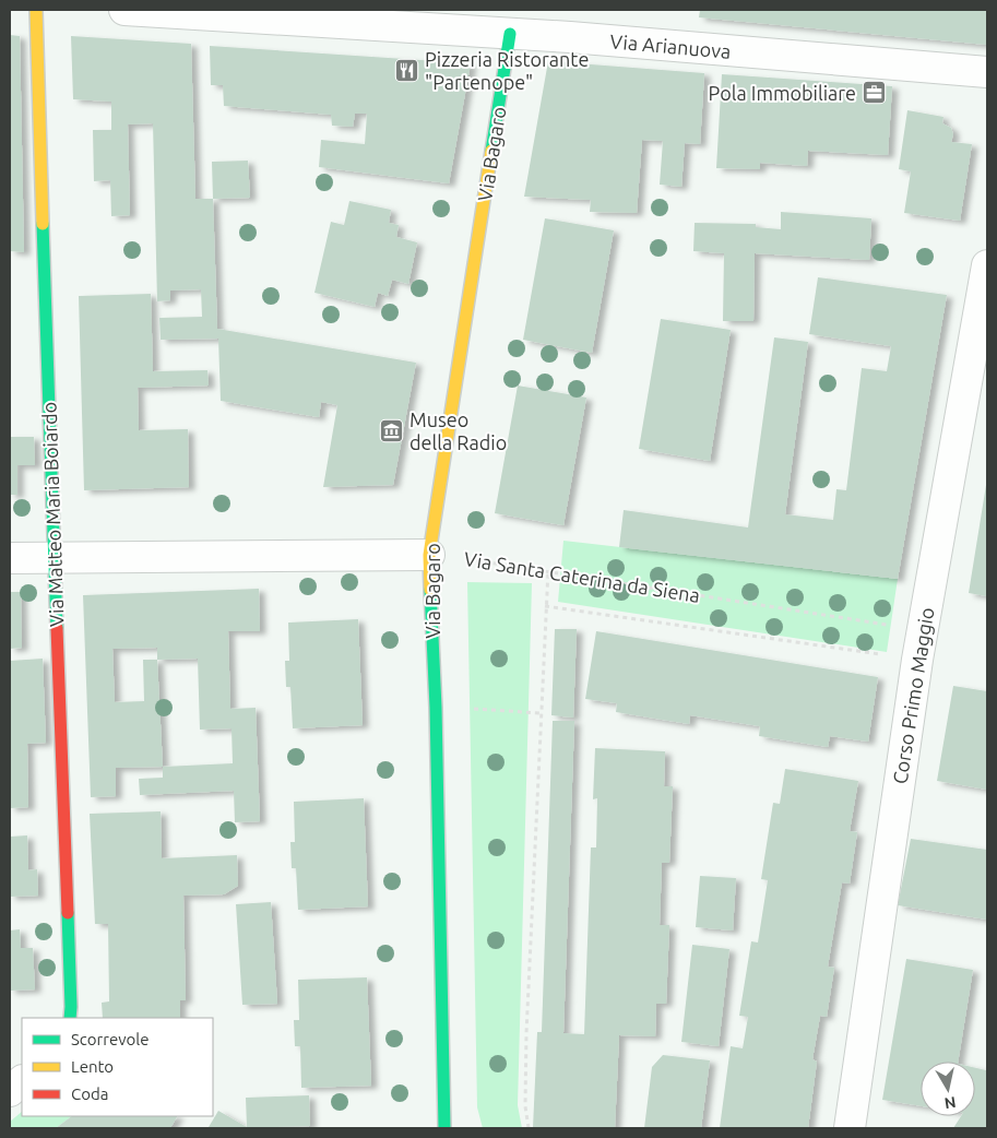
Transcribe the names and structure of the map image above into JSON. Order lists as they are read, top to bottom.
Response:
{
  "streets": {
    "street": [
      "Via Arianuova",
      "Via Bagaro",
      "Via Matteo Maria Boiardo",
      "Corso Primo Maggio"
    ],
    "path": ["Via Santa Caterina da Siena"]
  },
  "crossings": [
    ["Via Arianuova", "Via Bagaro"],
    ["Via Bagaro", "Via Santa Caterina da Siena"],
    ["Via Santa Caterina da Siena", "Corso Primo Maggio"]
  ],
  "places": {
    "restaurant": ["Pizzeria Ristorante \"Partenope\""],
    "office": ["Pola Immobiliare"],
    "museum": ["Museo della Radio"]
  },
  "legend": ["Scorrevole", "Lento", "Coda"],
  "north": "bottom"
}
